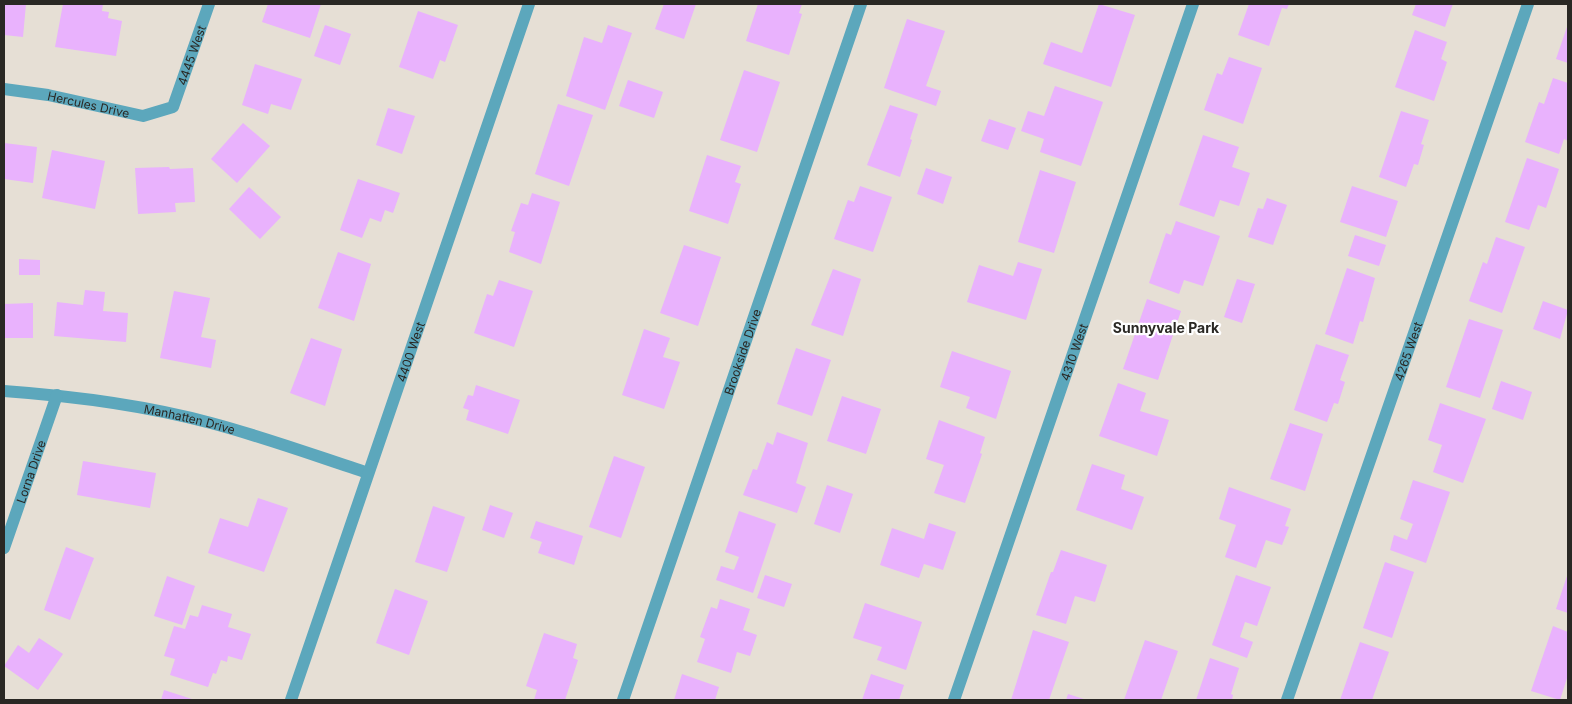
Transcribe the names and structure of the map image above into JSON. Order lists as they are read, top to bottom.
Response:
{
  "streets": {
    "street": [
      "4445 West",
      "Hercules Drive",
      "4400 West",
      "Brookside Drive",
      "4310 West",
      "4265 West",
      "Manhatten Drive",
      "Lorna Drive"
    ]
  },
  "crossings": [
    ["4445 West", "Hercules Drive"],
    ["4400 West", "Manhatten Drive"],
    ["Manhatten Drive", "Lorna Drive"]
  ],
  "districts": ["Sunnyvale Park"]
}
